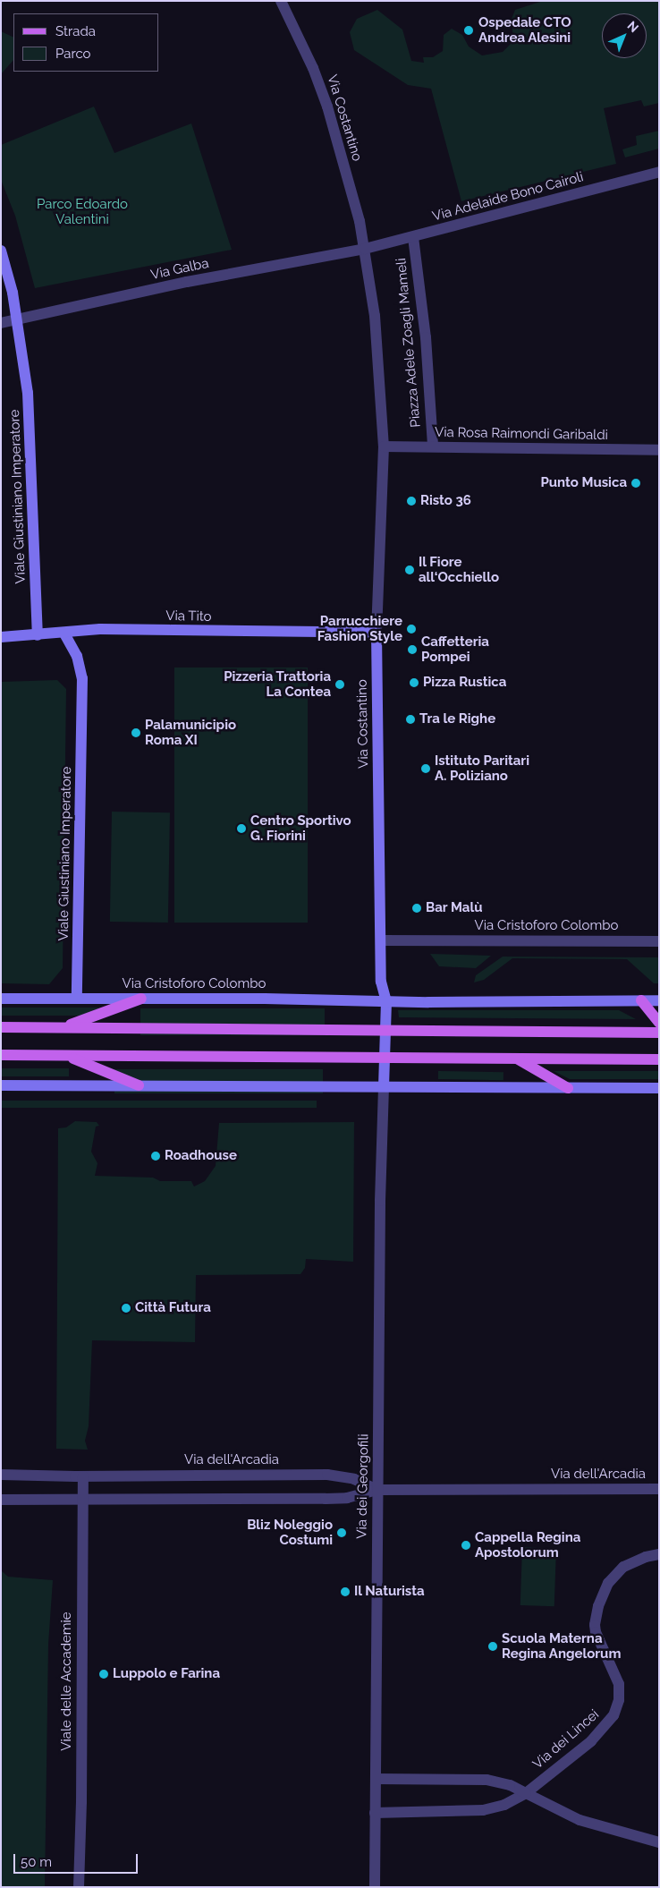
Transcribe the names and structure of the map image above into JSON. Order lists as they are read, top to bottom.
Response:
{
  "streets": {
    "street": [
      "Via Costantino",
      "Via Adelaide Bono Cairoli",
      "Via Galba",
      "Piazza Adele Zoagli Mameli",
      "Via Rosa Raimondi Garibaldi",
      "Viale Giustiniano Imperatore",
      "Via Tito",
      "Via Cristoforo Colombo",
      "Via dell'Arcadia",
      "Via dei Georgofili",
      "Viale delle Accademie",
      "Via dei Lincei"
    ]
  },
  "crossings": [
    ["Via Costantino", "Via Adelaide Bono Cairoli"],
    ["Via Costantino", "Via Galba"],
    ["Via Costantino", "Via Rosa Raimondi Garibaldi"],
    ["Via Costantino", "Via Tito"],
    ["Via Costantino", "Via Cristoforo Colombo"],
    ["Via Adelaide Bono Cairoli", "Via Galba"],
    ["Via Adelaide Bono Cairoli", "Piazza Adele Zoagli Mameli"],
    ["Via Galba", "Viale Giustiniano Imperatore"],
    ["Piazza Adele Zoagli Mameli", "Via Rosa Raimondi Garibaldi"],
    ["Viale Giustiniano Imperatore", "Via Tito"],
    ["Viale Giustiniano Imperatore", "Via Cristoforo Colombo"],
    ["Via dell'Arcadia", "Via dei Georgofili"],
    ["Via dell'Arcadia", "Viale delle Accademie"],
    ["Via dei Georgofili", "Via dei Lincei"]
  ],
  "parks": ["Parco Edoardo Valentini"],
  "places": [
    "Ospedale CTO Andrea Alesini",
    "Punto Musica",
    "Risto 36",
    "Il Fiore all‘Occhiello",
    "Parrucchiere Fashion Style",
    "Caffetteria Pompei",
    "Pizza Rustica",
    "Pizzeria Trattoria La Contea",
    "Tra le Righe",
    "Palamunicipio Roma XI",
    "Istituto Paritari A. Poliziano",
    "Centro Sportivo G. Fiorini",
    "Bar Malù",
    "Roadhouse",
    "Città Futura",
    "Bliz Noleggio Costumi",
    "Cappella Regina Apostolorum",
    "Il Naturista",
    "Scuola Materna Regina Angelorum",
    "Luppolo e Farina"
  ],
  "legend": ["Strada", "Parco"],
  "scale_bar": "50 m",
  "north": "top right"
}
